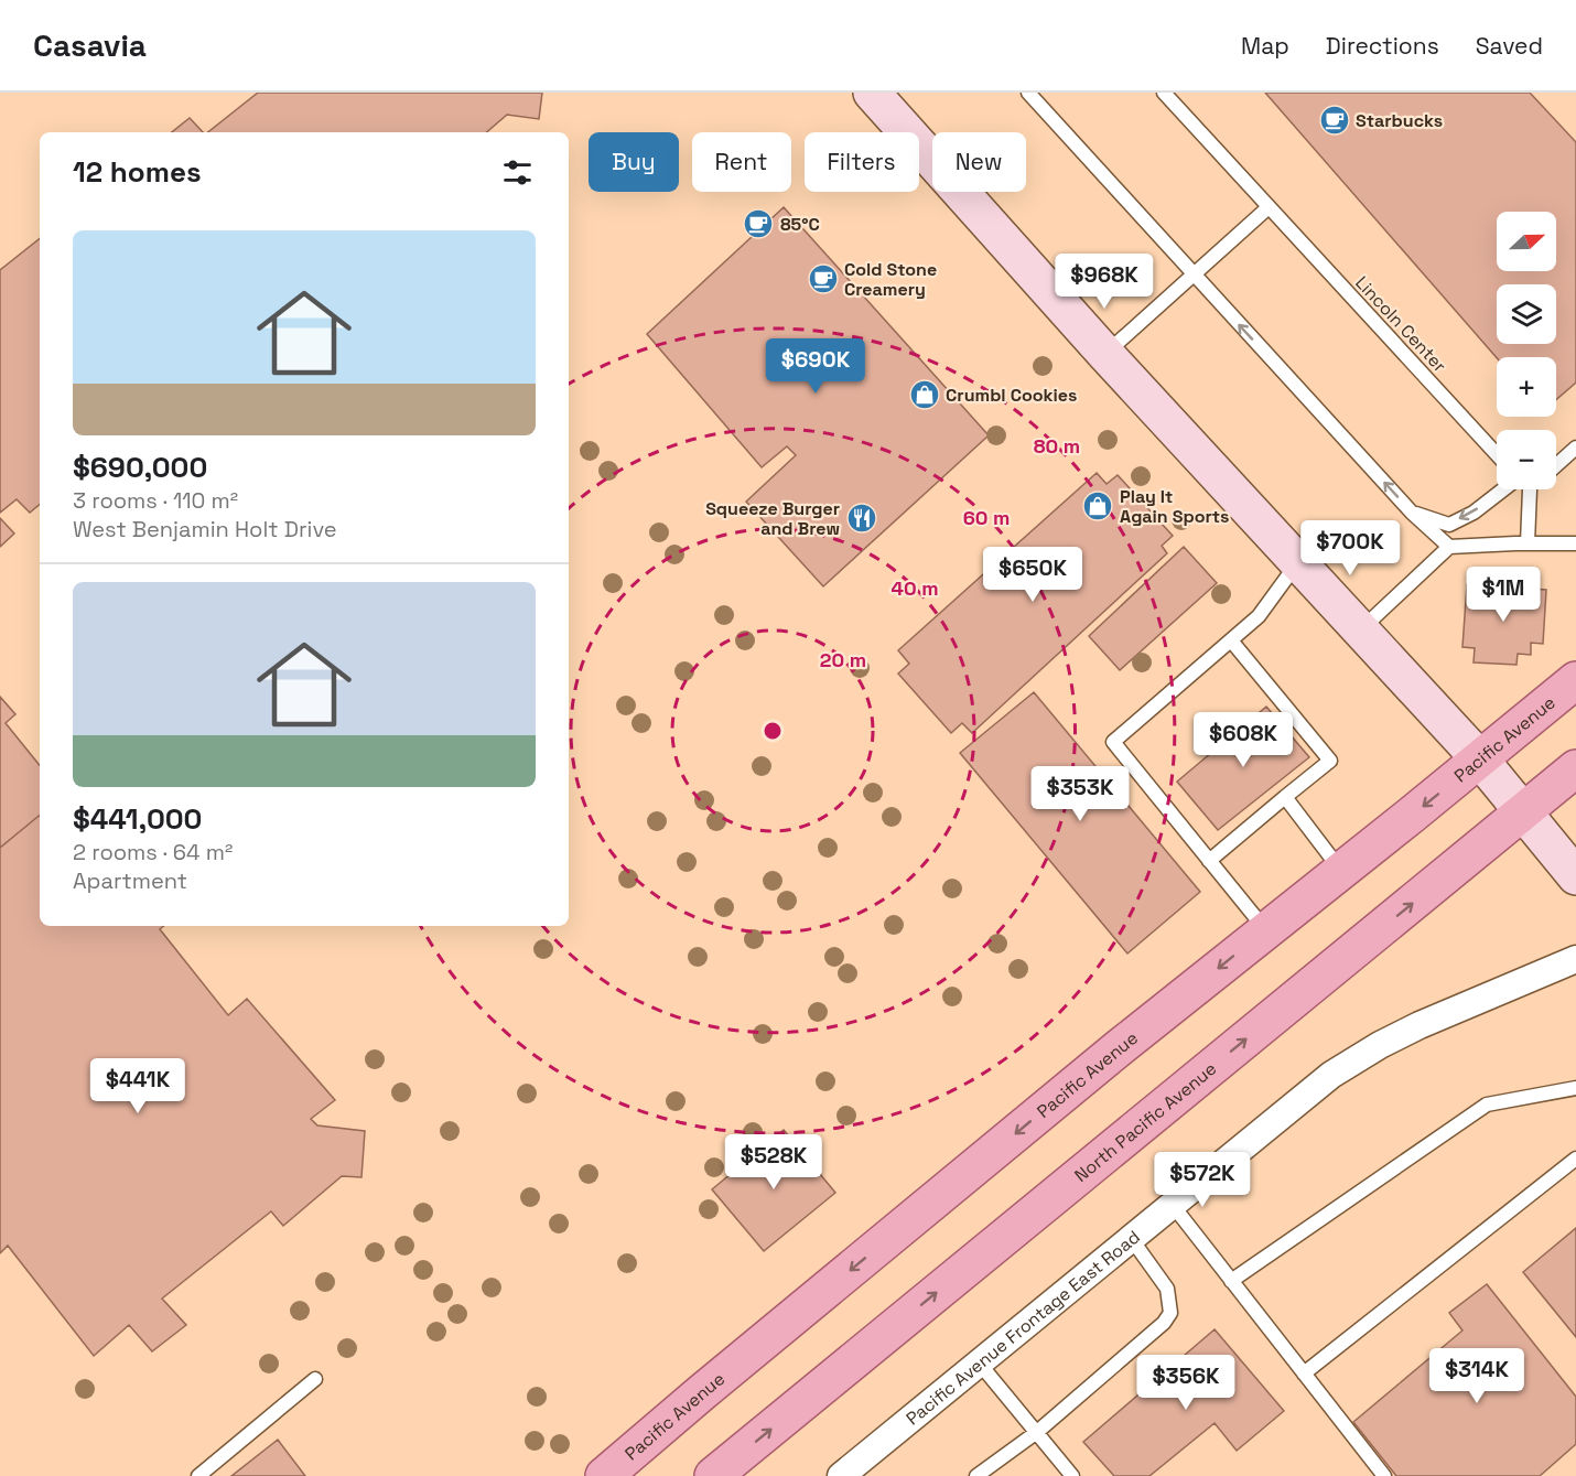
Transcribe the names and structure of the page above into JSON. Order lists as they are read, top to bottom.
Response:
{
  "streets": {
    "main road": ["Pacific Avenue", "North Pacific Avenue"],
    "street": ["Pacific Avenue Frontage East Road"],
    "lane": ["Lincoln Center"]
  },
  "one_way": ["Pacific Avenue", "North Pacific Avenue"],
  "places": {
    "cafe": ["Starbucks", "85°C", "Cold Stone Creamery"],
    "shop": ["Crumbl Cookies", "Play It Again Sports"],
    "restaurant": ["Squeeze Burger and Brew"]
  },
  "north": "right",
  "page": {
    "header": "Casavia",
    "nav": ["Map", "Directions", "Saved"],
    "chip": [
      "Buy",
      "Rent",
      "Filters",
      "New"
    ],
    "heading": "12 homes",
    "map_buttons": ["+", "−"],
    "list": [
      {
        "name": "$690,000",
        "note": "3 rooms · 110 m² · West Benjamin Holt Drive"
      },
      {
        "name": "$441,000",
        "note": "2 rooms · 64 m² · Apartment"
      }
    ],
    "price": [
      "$968K",
      "$690K",
      "$700K",
      "$650K",
      "$1M",
      "$608K",
      "$353K",
      "$441K",
      "$528K",
      "$572K",
      "$314K",
      "$356K"
    ]
  },
  "rings": [
    "80 m",
    "60 m",
    "40 m",
    "20 m"
  ]
}
